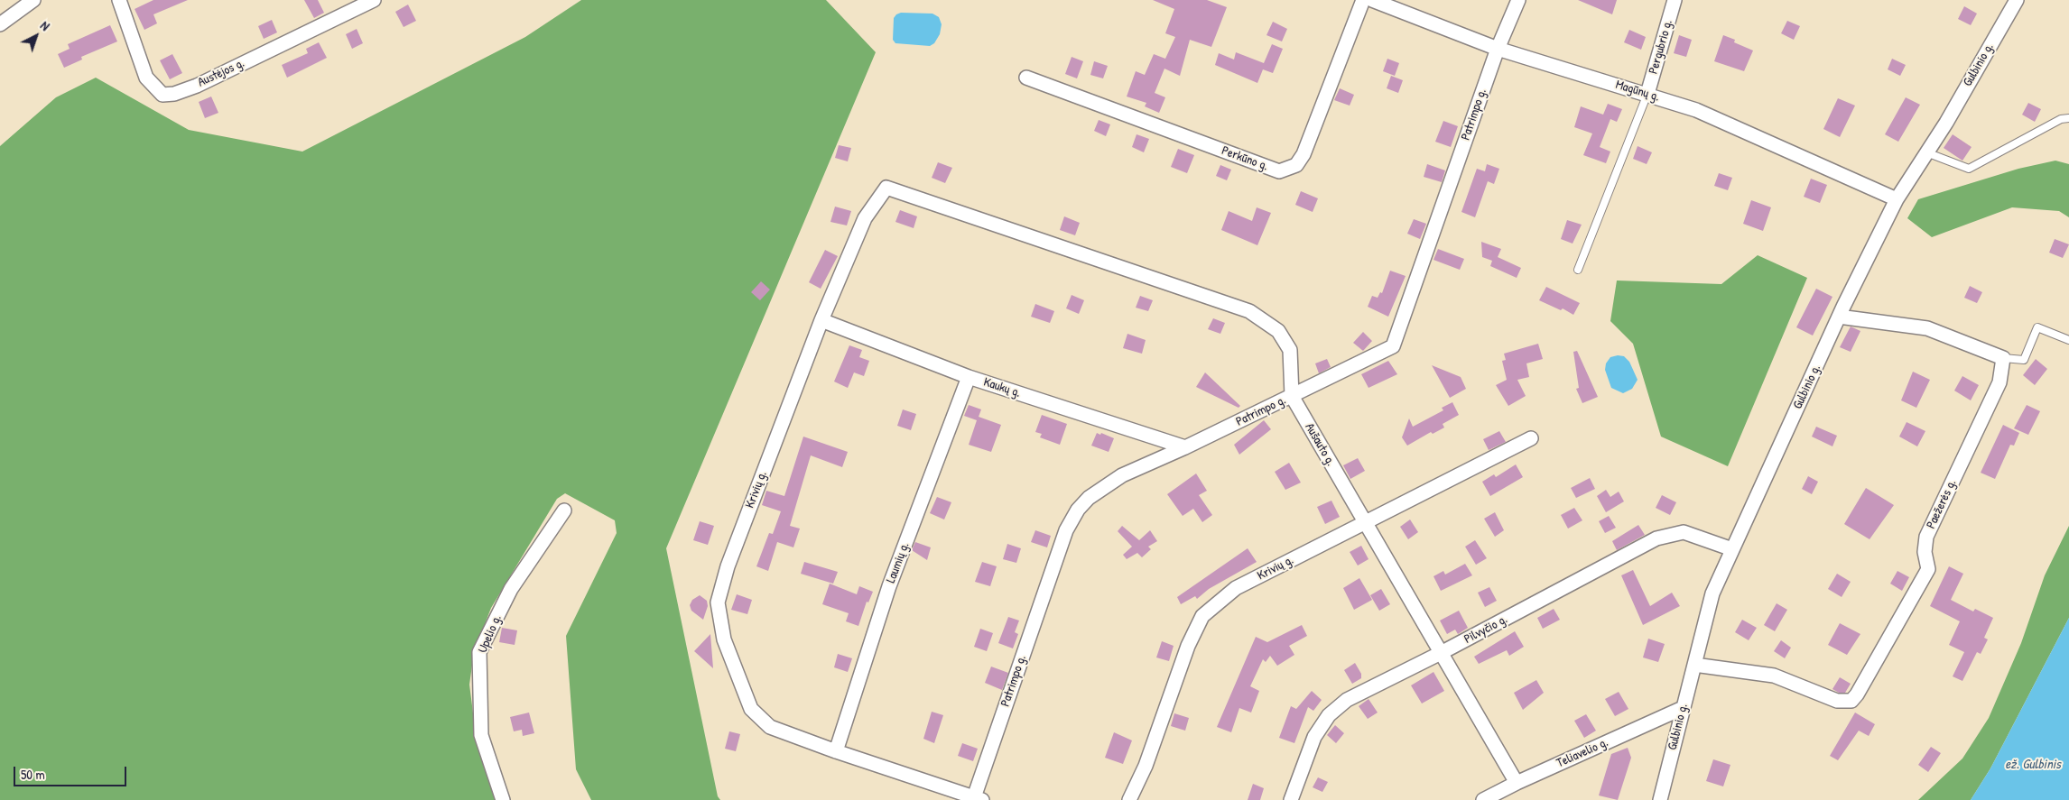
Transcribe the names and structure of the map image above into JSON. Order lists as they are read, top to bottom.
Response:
{
  "streets": {
    "street": [
      "Pergubrio g.",
      "Gulbinio g.",
      "Austėjos g.",
      "Magūnų g.",
      "Patrimpo g.",
      "Perkūno g.",
      "Kaukų g.",
      "Aušauto g.",
      "Krivių g.",
      "Paežerės g.",
      "Laumių g.",
      "Pilvyčio g.",
      "Upelio g.",
      "Teliavelio g."
    ]
  },
  "crossings": [
    ["Pergubrio g.", "Magūnų g."],
    ["Gulbinio g.", "Magūnų g."],
    ["Gulbinio g.", "Paežerės g."],
    ["Gulbinio g.", "Pilvyčio g."],
    ["Gulbinio g.", "Teliavelio g."],
    ["Magūnų g.", "Patrimpo g."],
    ["Patrimpo g.", "Kaukų g."],
    ["Patrimpo g.", "Aušauto g."],
    ["Patrimpo g.", "Krivių g."],
    ["Kaukų g.", "Krivių g."],
    ["Kaukų g.", "Laumių g."],
    ["Aušauto g.", "Krivių g."],
    ["Aušauto g.", "Pilvyčio g."],
    ["Aušauto g.", "Teliavelio g."],
    ["Krivių g.", "Laumių g."]
  ],
  "water": ["ež. Gulbinis"],
  "scale_bar": "50 m",
  "north": "top right"
}
